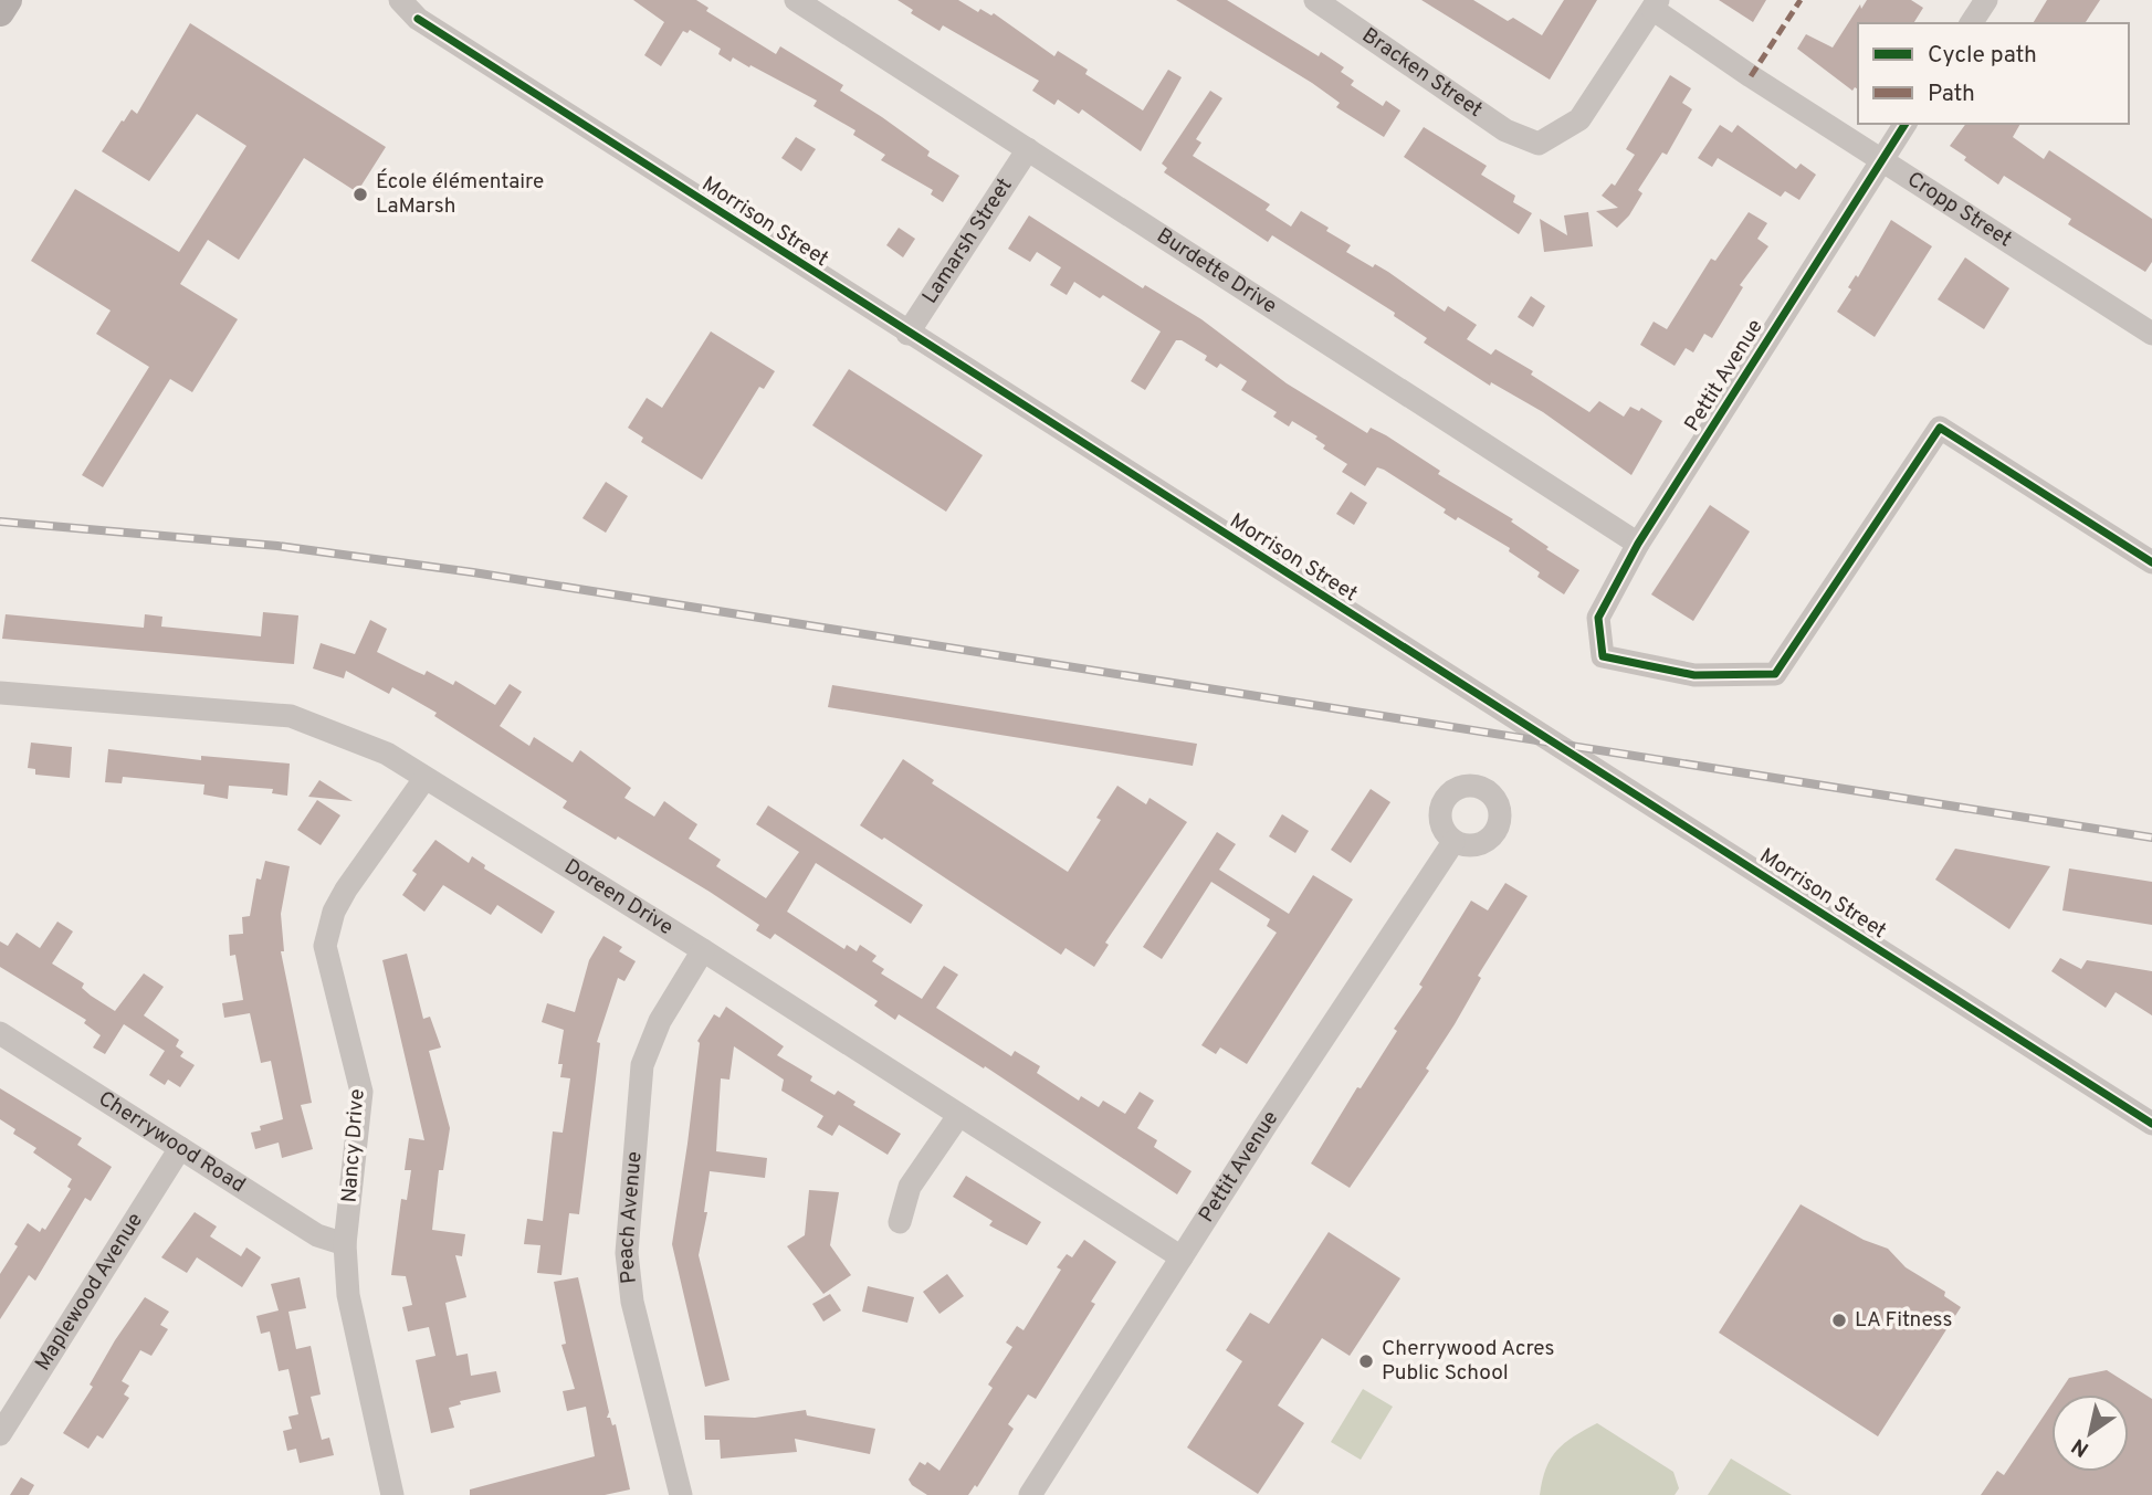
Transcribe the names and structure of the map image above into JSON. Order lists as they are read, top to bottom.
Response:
{
  "streets": {
    "street": [
      "Bracken Street",
      "Cropp Street",
      "Morrison Street",
      "Lamarsh Street",
      "Burdette Drive",
      "Pettit Avenue",
      "Doreen Drive",
      "Cherrywood Road",
      "Nancy Drive",
      "Peach Avenue",
      "Maplewood Avenue"
    ]
  },
  "crossings": [
    ["Bracken Street", "Cropp Street"],
    ["Cropp Street", "Pettit Avenue"],
    ["Morrison Street", "Lamarsh Street"],
    ["Lamarsh Street", "Burdette Drive"],
    ["Burdette Drive", "Pettit Avenue"],
    ["Pettit Avenue", "Doreen Drive"],
    ["Doreen Drive", "Nancy Drive"],
    ["Doreen Drive", "Peach Avenue"],
    ["Cherrywood Road", "Nancy Drive"],
    ["Cherrywood Road", "Maplewood Avenue"]
  ],
  "places": ["École élémentaire LaMarsh", "LA Fitness", "Cherrywood Acres Public School"],
  "legend": ["Cycle path", "Path"],
  "north": "bottom left"
}
